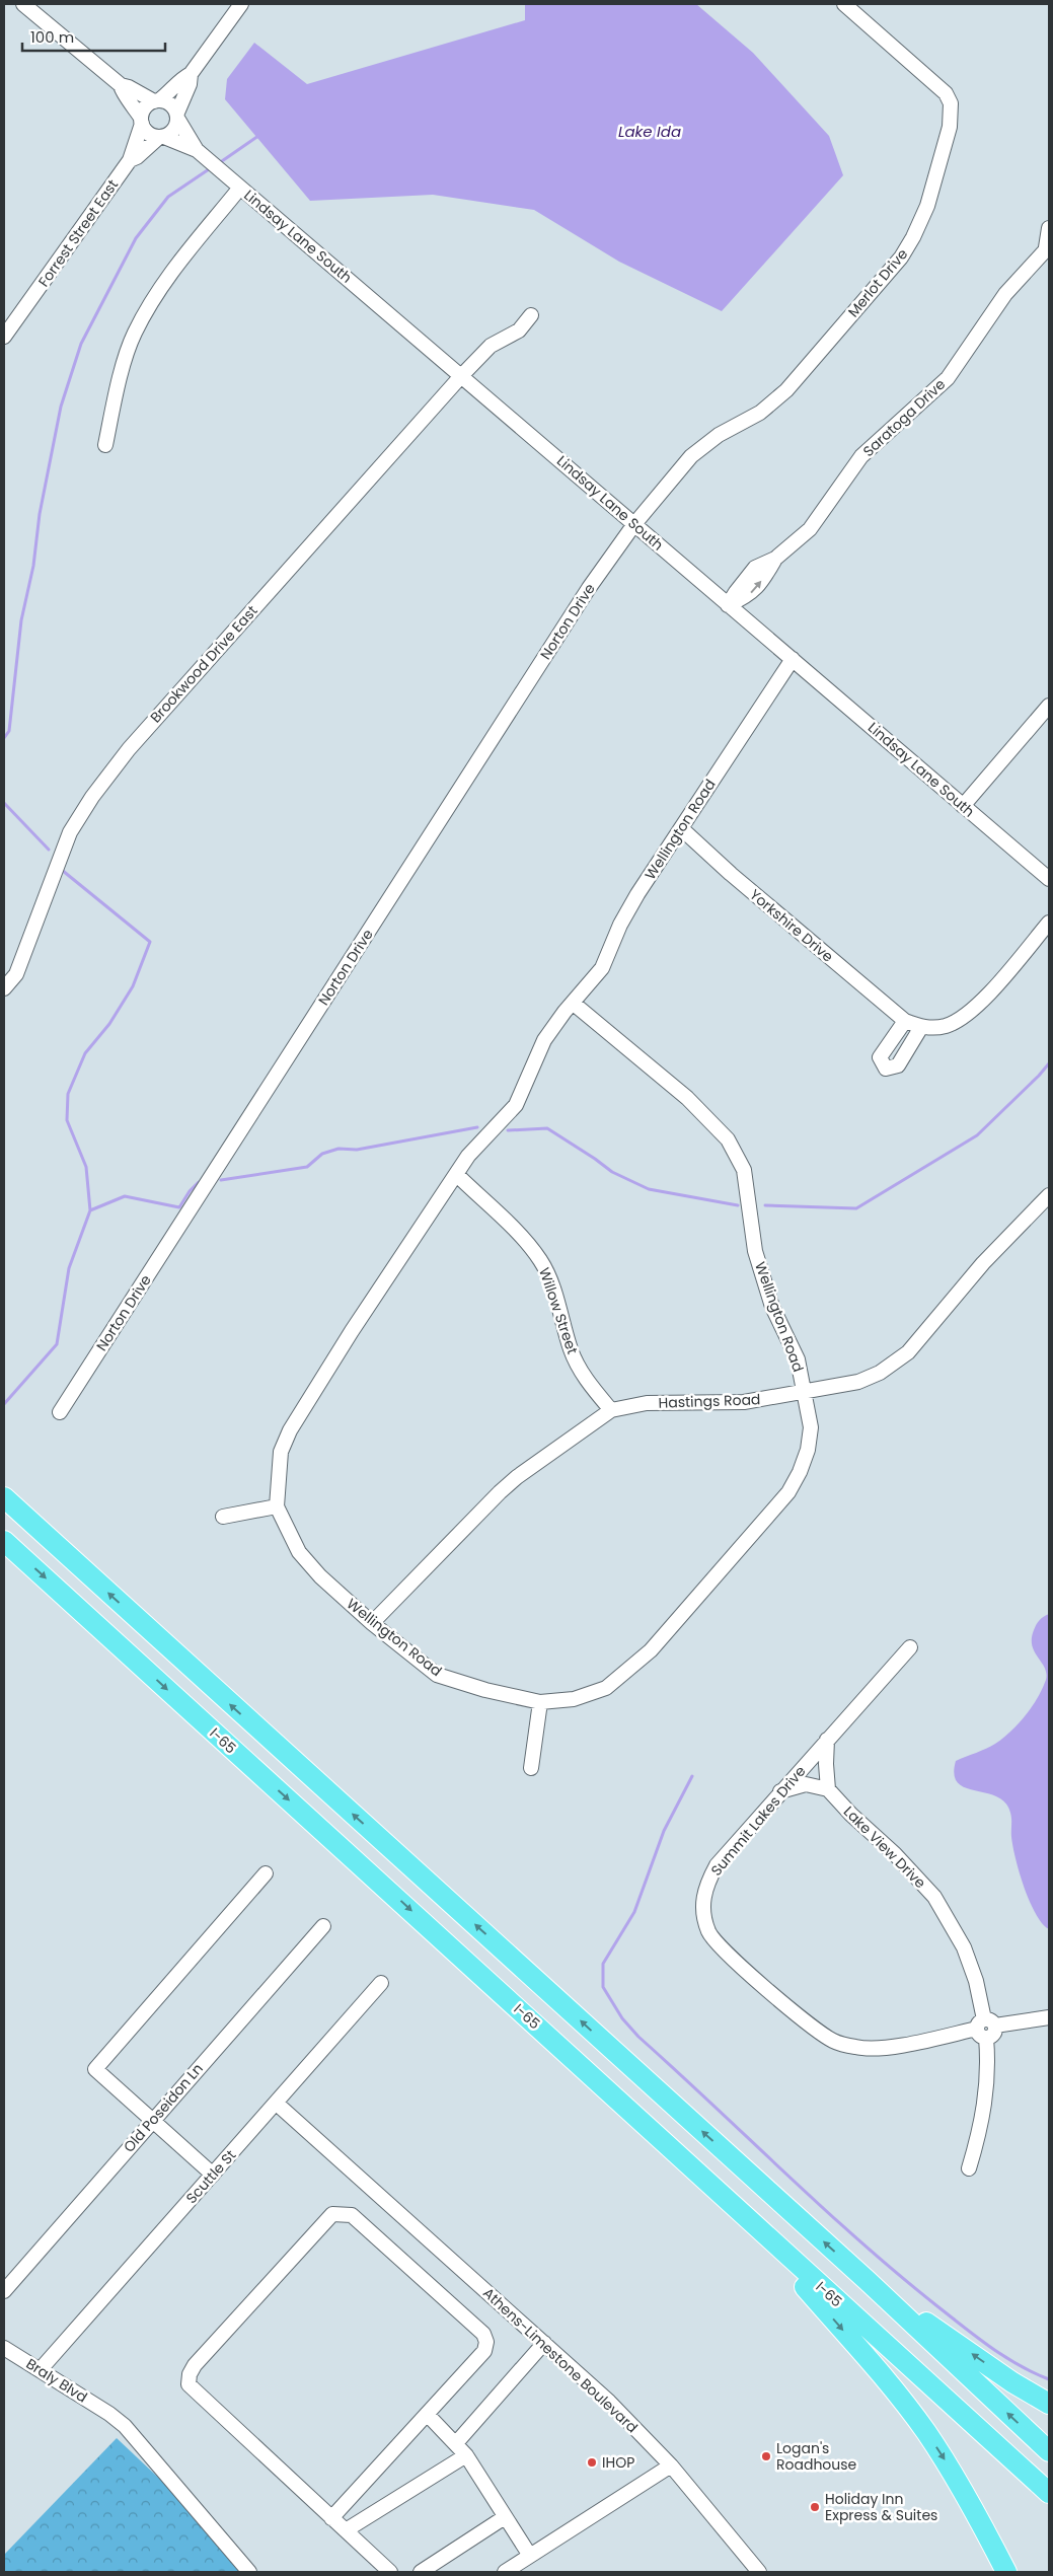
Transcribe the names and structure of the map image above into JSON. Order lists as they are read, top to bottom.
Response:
{
  "streets": {
    "highway": ["I-65"],
    "street": [
      "Forrest Street East",
      "Lindsay Lane South",
      "Merlot Drive",
      "Saratoga Drive",
      "Norton Drive",
      "Brookwood Drive East",
      "Wellington Road",
      "Yorkshire Drive",
      "Willow Street",
      "Hastings Road",
      "Summit Lakes Drive",
      "Lake View Drive",
      "Old Poseidon Ln",
      "Scuttle St",
      "Athens-Limestone Boulevard",
      "Braly Blvd"
    ]
  },
  "crossings": [
    ["Forrest Street East", "Lindsay Lane South"],
    ["Lindsay Lane South", "Merlot Drive"],
    ["Lindsay Lane South", "Saratoga Drive"],
    ["Lindsay Lane South", "Norton Drive"],
    ["Lindsay Lane South", "Brookwood Drive East"],
    ["Lindsay Lane South", "Wellington Road"],
    ["Merlot Drive", "Norton Drive"],
    ["Wellington Road", "Yorkshire Drive"],
    ["Wellington Road", "Willow Street"],
    ["Wellington Road", "Hastings Road"],
    ["Willow Street", "Hastings Road"],
    ["Summit Lakes Drive", "Lake View Drive"],
    ["Scuttle St", "Athens-Limestone Boulevard"],
    ["Scuttle St", "Braly Blvd"]
  ],
  "water": ["Lake Ida"],
  "places": ["Logan's Roadhouse", "IHOP", "Holiday Inn Express & Suites"],
  "scale_bar": "100 m"
}
